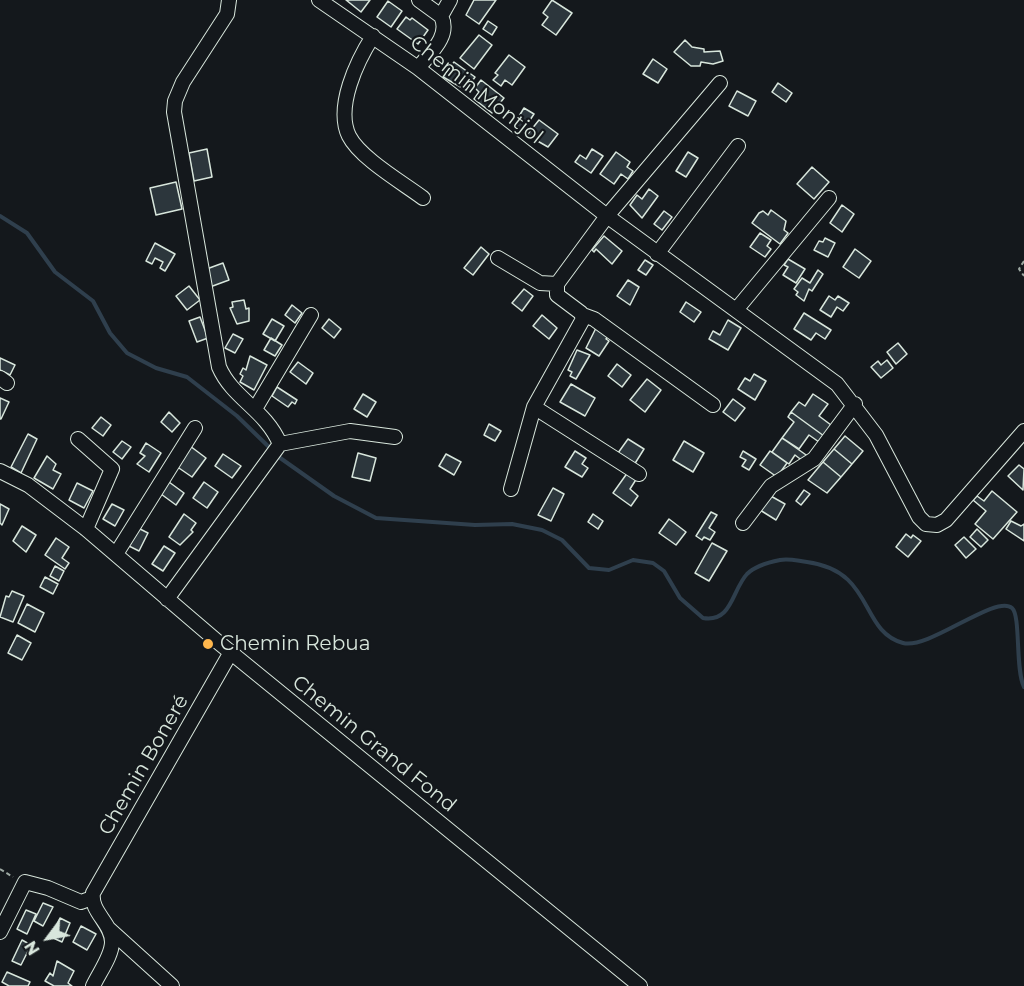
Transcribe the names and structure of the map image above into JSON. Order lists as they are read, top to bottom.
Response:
{
  "streets": {
    "street": ["Chemin Montjol", "Chemin Grand Fond", "Chemin Boneré"]
  },
  "crossings": [
    ["Chemin Grand Fond", "Chemin Boneré"]
  ],
  "places": ["Chemin Rebua"],
  "north": "bottom left"
}
